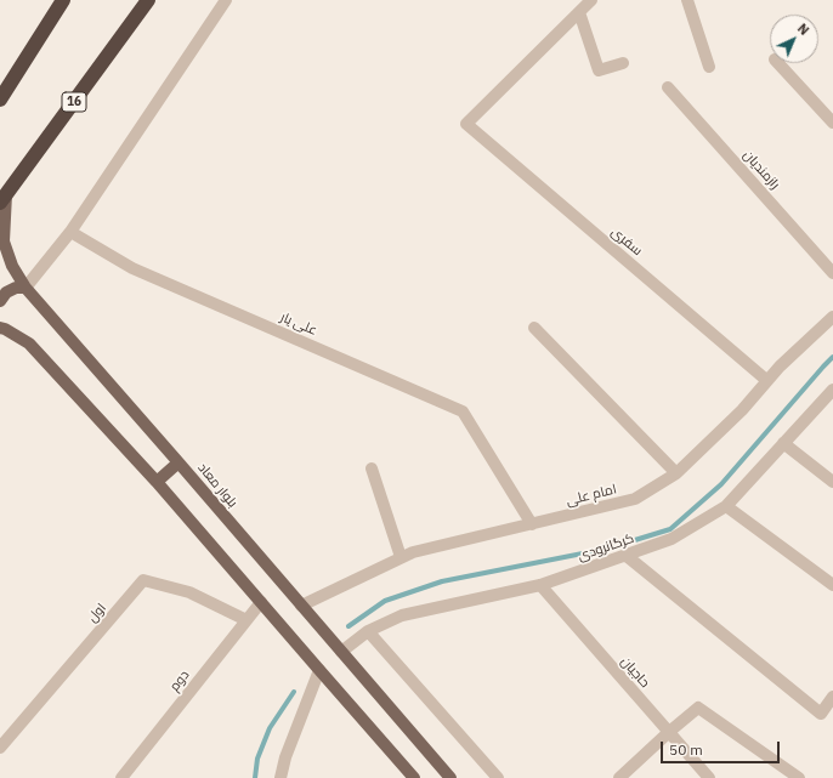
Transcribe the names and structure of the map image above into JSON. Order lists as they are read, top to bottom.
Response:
{
  "streets": {
    "highway": ["16"],
    "main road": ["بلوار معاد"],
    "street": [
      "رازمندیان",
      "سفری",
      "علی یار",
      "امام علی",
      "کرگانرودی",
      "اول",
      "حاجیان",
      "دوم"
    ]
  },
  "crossings": [
    ["16", "بلوار معاد"],
    ["سفری", "امام علی"],
    ["علی یار", "امام علی"],
    ["بلوار معاد", "امام علی"],
    ["بلوار معاد", "کرگانرودی"],
    ["کرگانرودی", "حاجیان"],
    ["اول", "دوم"]
  ],
  "scale_bar": "50 m",
  "north": "top right"
}
